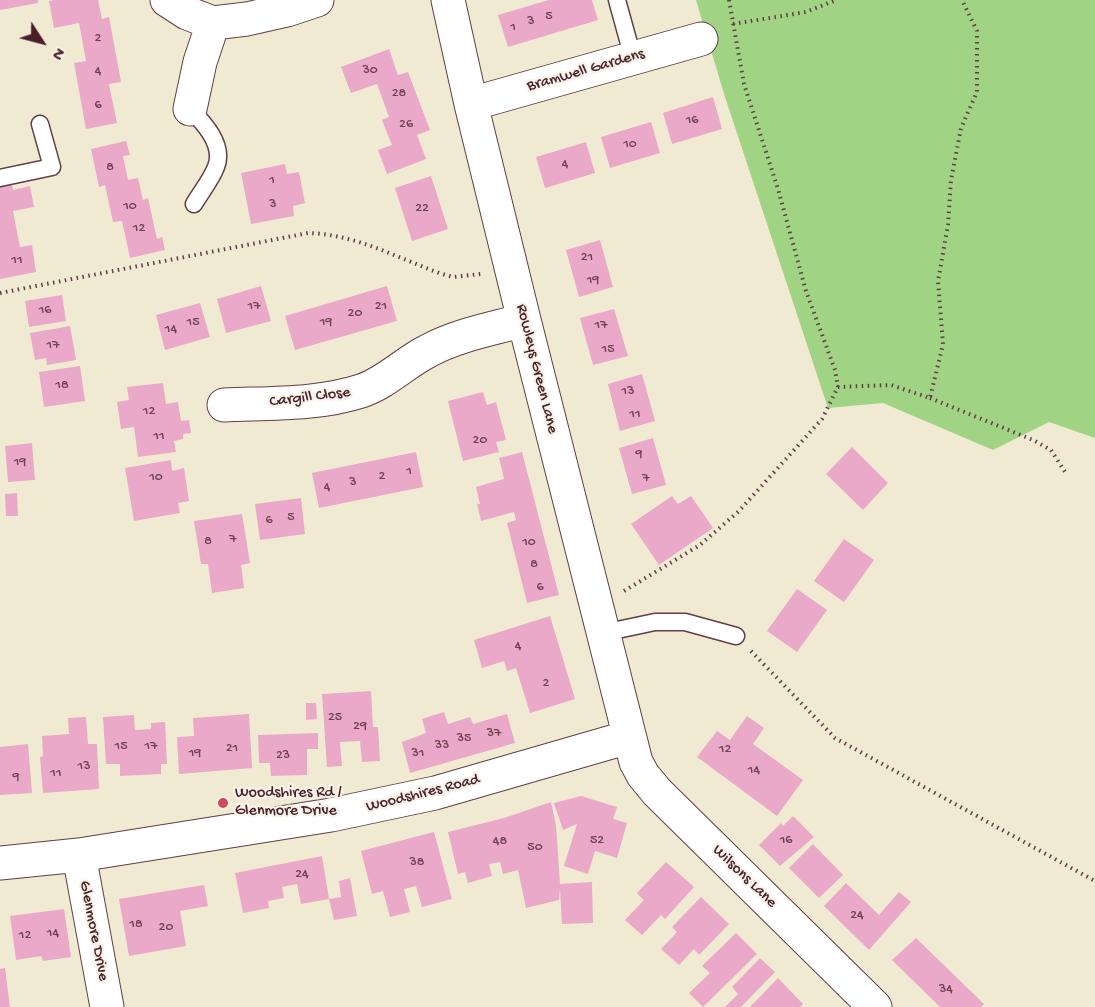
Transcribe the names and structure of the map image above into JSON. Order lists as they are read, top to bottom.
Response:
{
  "streets": {
    "street": [
      "Bramwell Gardens",
      "Rowleys Green Lane",
      "Cargill Close",
      "Woodshires Road",
      "Wilsons Lane",
      "Glenmore Drive"
    ]
  },
  "crossings": [
    ["Bramwell Gardens", "Rowleys Green Lane"],
    ["Rowleys Green Lane", "Cargill Close"],
    ["Rowleys Green Lane", "Woodshires Road"],
    ["Rowleys Green Lane", "Wilsons Lane"],
    ["Woodshires Road", "Wilsons Lane"],
    ["Woodshires Road", "Glenmore Drive"]
  ],
  "places": ["Woodshires Rd / Glenmore Drive"],
  "house_numbers": [
    "5",
    "3",
    "1",
    "2",
    "30",
    "4",
    "28",
    "6",
    "16",
    "26",
    "10",
    "4",
    "8",
    "1",
    "3",
    "10",
    "22",
    "12",
    "21",
    "11",
    "19",
    "17",
    "21",
    "16",
    "20",
    "15",
    "19",
    "17",
    "14",
    "17",
    "15",
    "18",
    "13",
    "12",
    "11",
    "11",
    "20",
    "9",
    "19",
    "1",
    "2",
    "10",
    "7",
    "3",
    "4",
    "5",
    "6",
    "7",
    "8",
    "10",
    "8",
    "6",
    "4",
    "2",
    "25",
    "29",
    "37",
    "35",
    "33",
    "15",
    "17",
    "21",
    "12",
    "19",
    "31",
    "23",
    "13",
    "14",
    "11",
    "9",
    "52",
    "16",
    "48",
    "50",
    "38",
    "24",
    "24",
    "18",
    "20",
    "14",
    "12",
    "34"
  ],
  "north": "bottom right"
}
